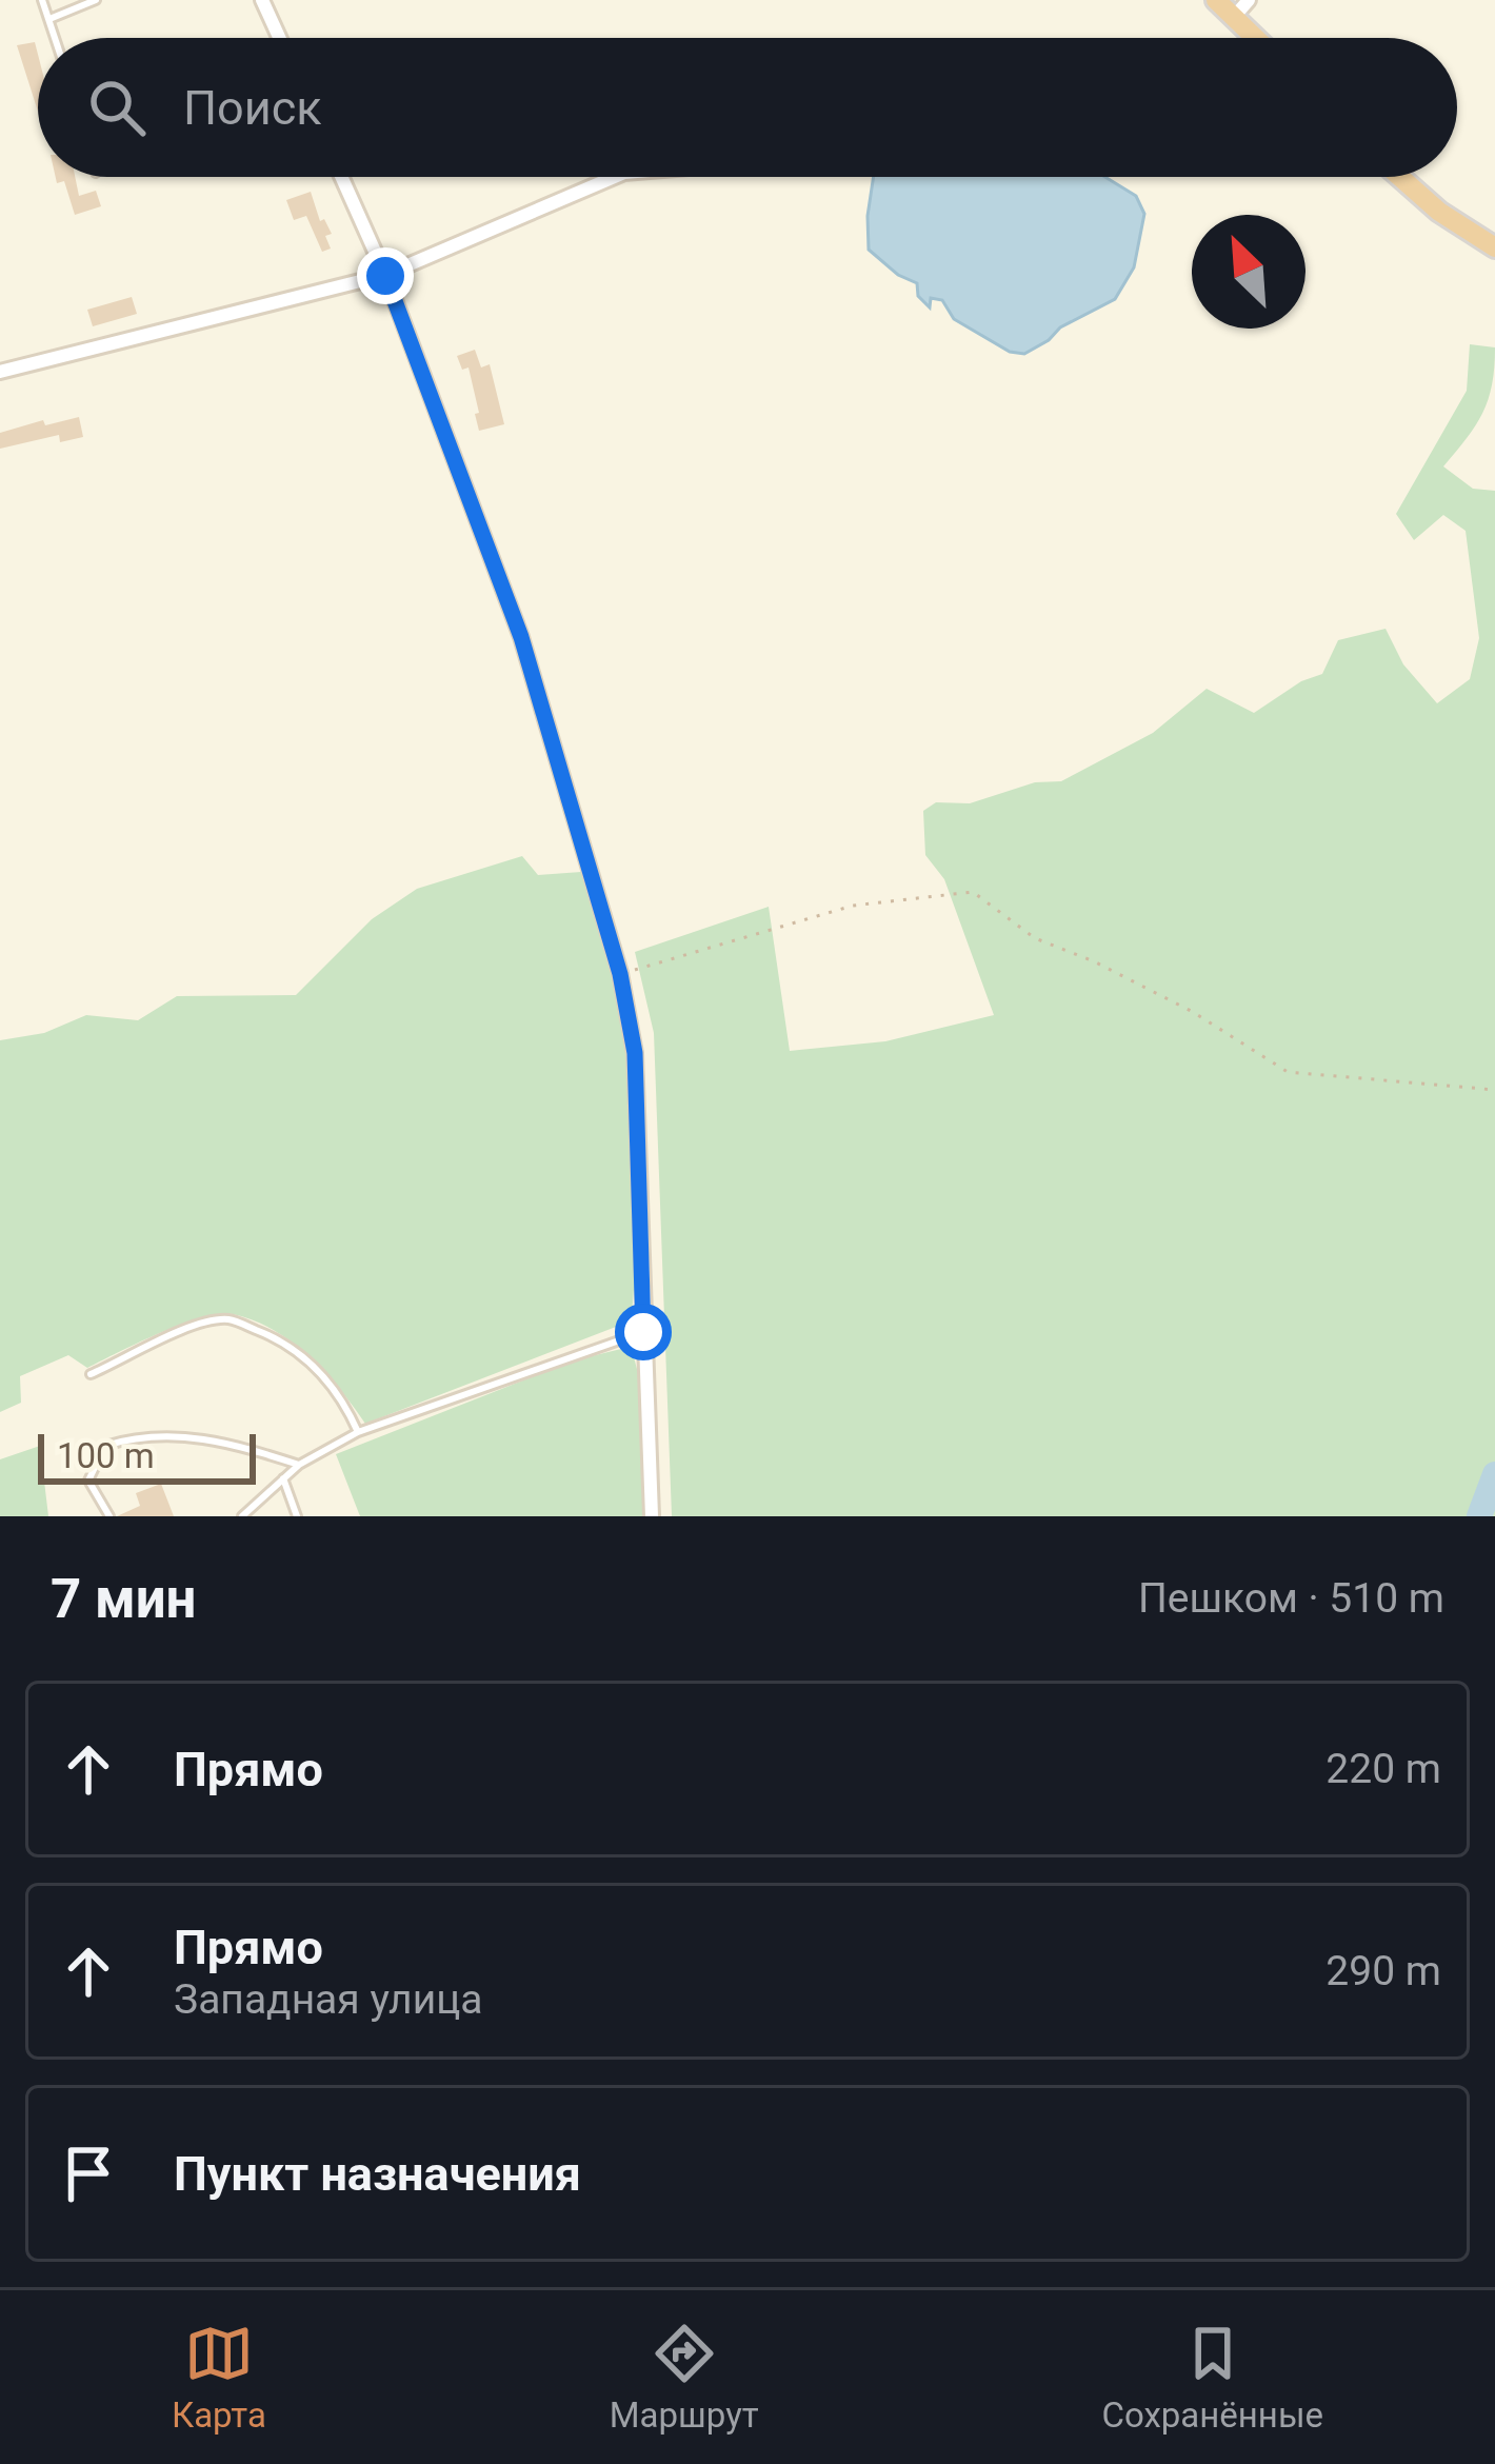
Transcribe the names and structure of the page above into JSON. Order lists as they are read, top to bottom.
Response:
{
  "scale_bar": "100 m",
  "north": "top left",
  "page": {
    "search": "Поиск",
    "scale": "100 m",
    "heading": ["7 мин", "Пешком · 510 m"],
    "list": [
      ["Прямо", "220 m"],
      ["Прямо", "Западная улица", "290 m"],
      "Пункт назначения"
    ],
    "nav": ["Карта", "Маршрут", "Сохранённые"]
  }
}
